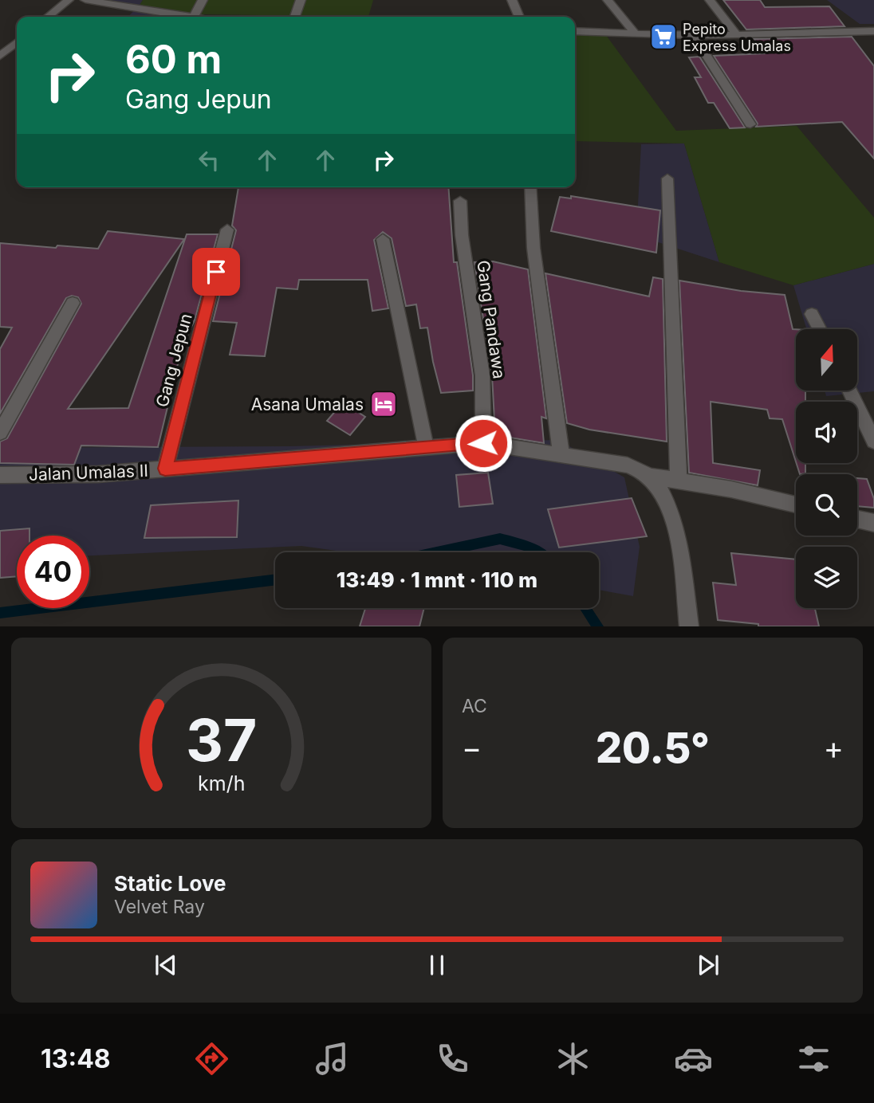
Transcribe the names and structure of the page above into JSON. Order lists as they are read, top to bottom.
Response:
{
  "streets": {
    "street": ["Gang Pandawa", "Gang Jepun", "Jalan Umalas II"]
  },
  "crossings": [
    ["Gang Pandawa", "Jalan Umalas II"],
    ["Gang Jepun", "Jalan Umalas II"]
  ],
  "places": {
    "supermarket": ["Pepito Express Umalas"],
    "hotel": ["Asana Umalas"]
  },
  "north": "top",
  "page": {
    "turn": ["60 m", "Gang Jepun"],
    "limit": "40",
    "trip": "13:49 · 1 mnt · 110 m",
    "tile": "AC",
    "heat": ["−", "20.5°", "+"],
    "song": ["Static Love", "Velvet Ray"],
    "tabs": "13:48",
    "gauge": ["37", "km/h"]
  }
}
